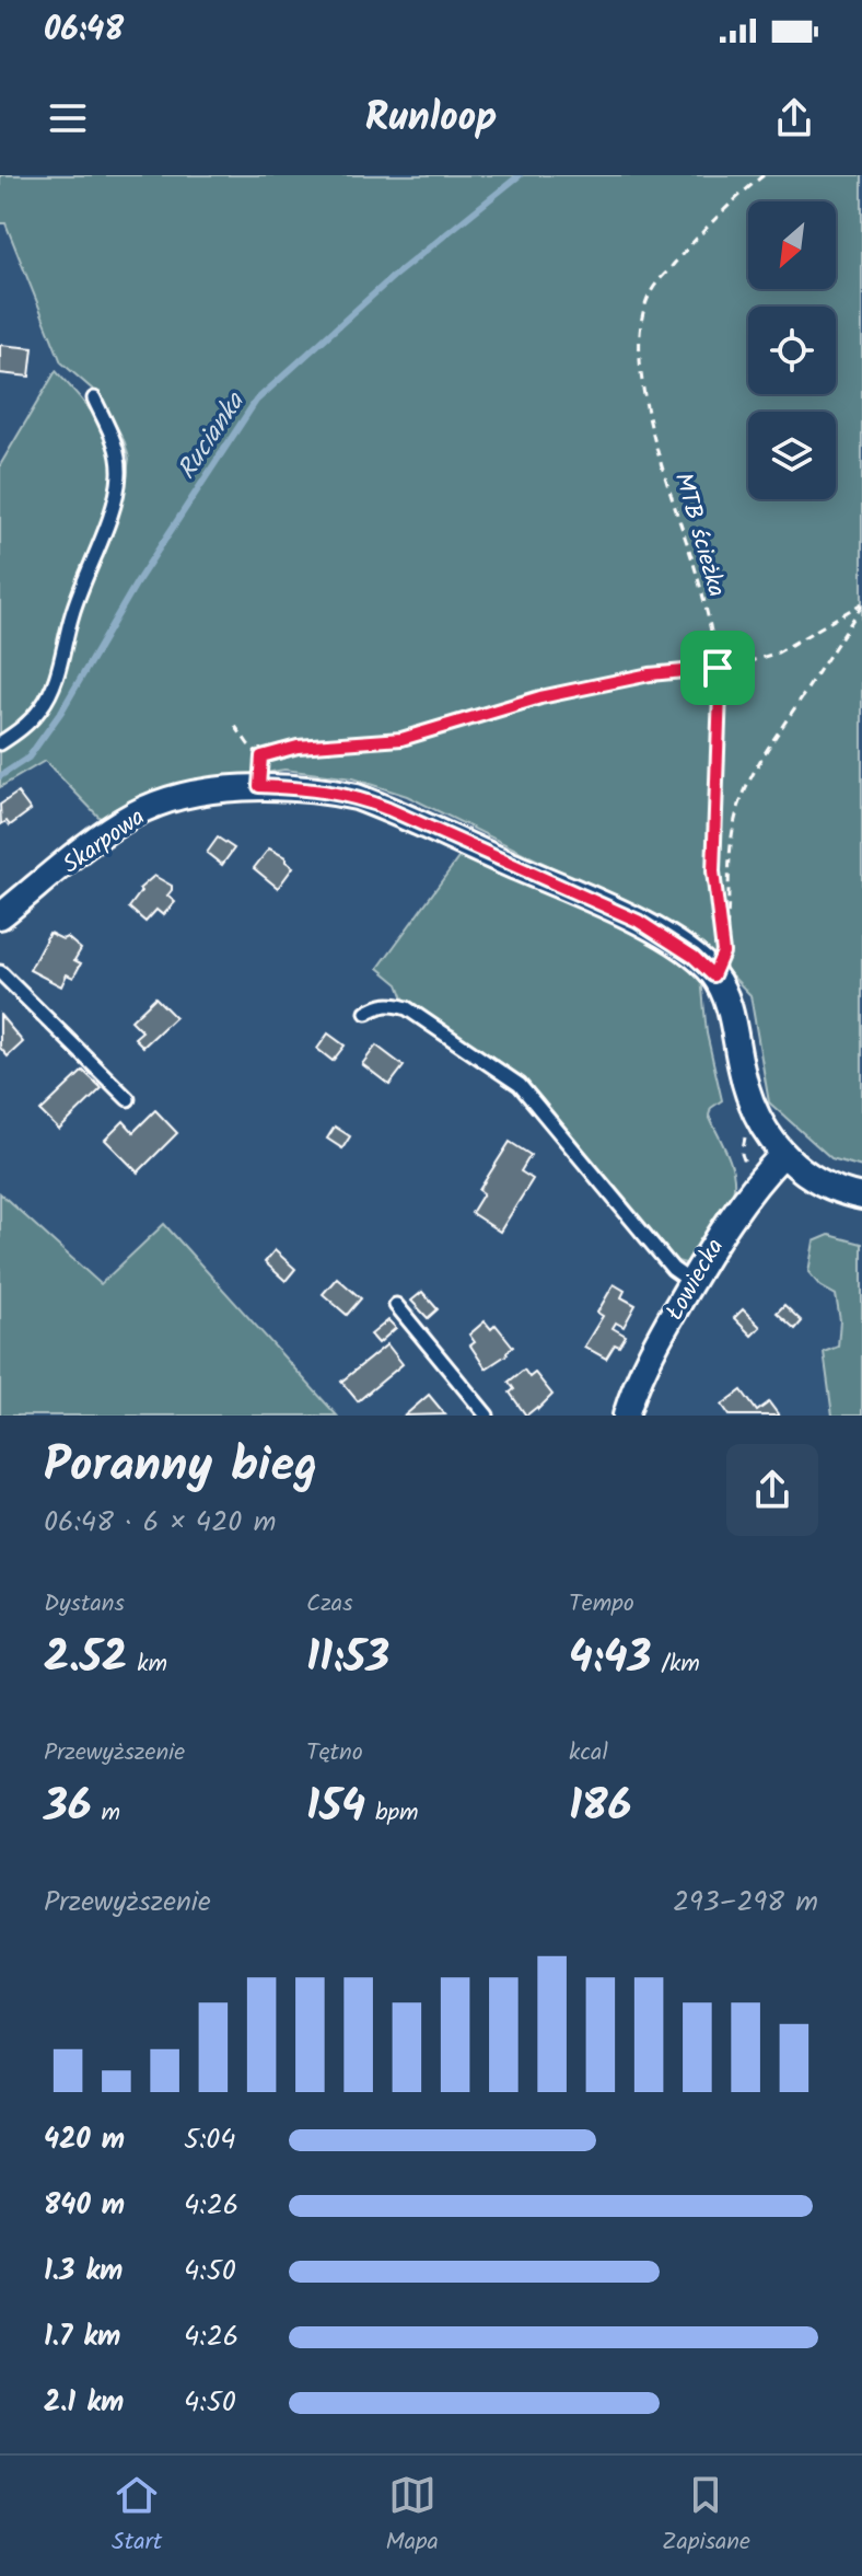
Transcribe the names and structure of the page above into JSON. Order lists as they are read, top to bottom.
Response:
{
  "streets": {
    "street": ["Skarpowa", "Łowiecka"],
    "path": ["MTB ścieżka"]
  },
  "crossings": [
    ["MTB ścieżka", "Skarpowa"],
    ["Skarpowa", "Łowiecka"]
  ],
  "water": ["Rucianka"],
  "north": "bottom left",
  "page": {
    "status": "06:48",
    "header": "Runloop",
    "heading": ["Poranny bieg", "06:48 · 6 × 420 m"],
    "stats": [
      ["Dystans", "2.52 km"],
      ["Czas", "11:53"],
      ["Tempo", "4:43 /km"],
      ["Przewyższenie", "36 m"],
      ["Tętno", "154 bpm"],
      ["kcal", "186"]
    ],
    "chart": ["Przewyższenie", "293–298 m"],
    "list": [
      {
        "name": "420 m",
        "note": "5:04"
      },
      {
        "name": "840 m",
        "note": "4:26"
      },
      {
        "name": "1.3 km",
        "note": "4:50"
      },
      {
        "name": "1.7 km",
        "note": "4:26"
      },
      {
        "name": "2.1 km",
        "note": "4:50"
      }
    ],
    "tabs": ["Start", "Mapa", "Zapisane"]
  }
}
